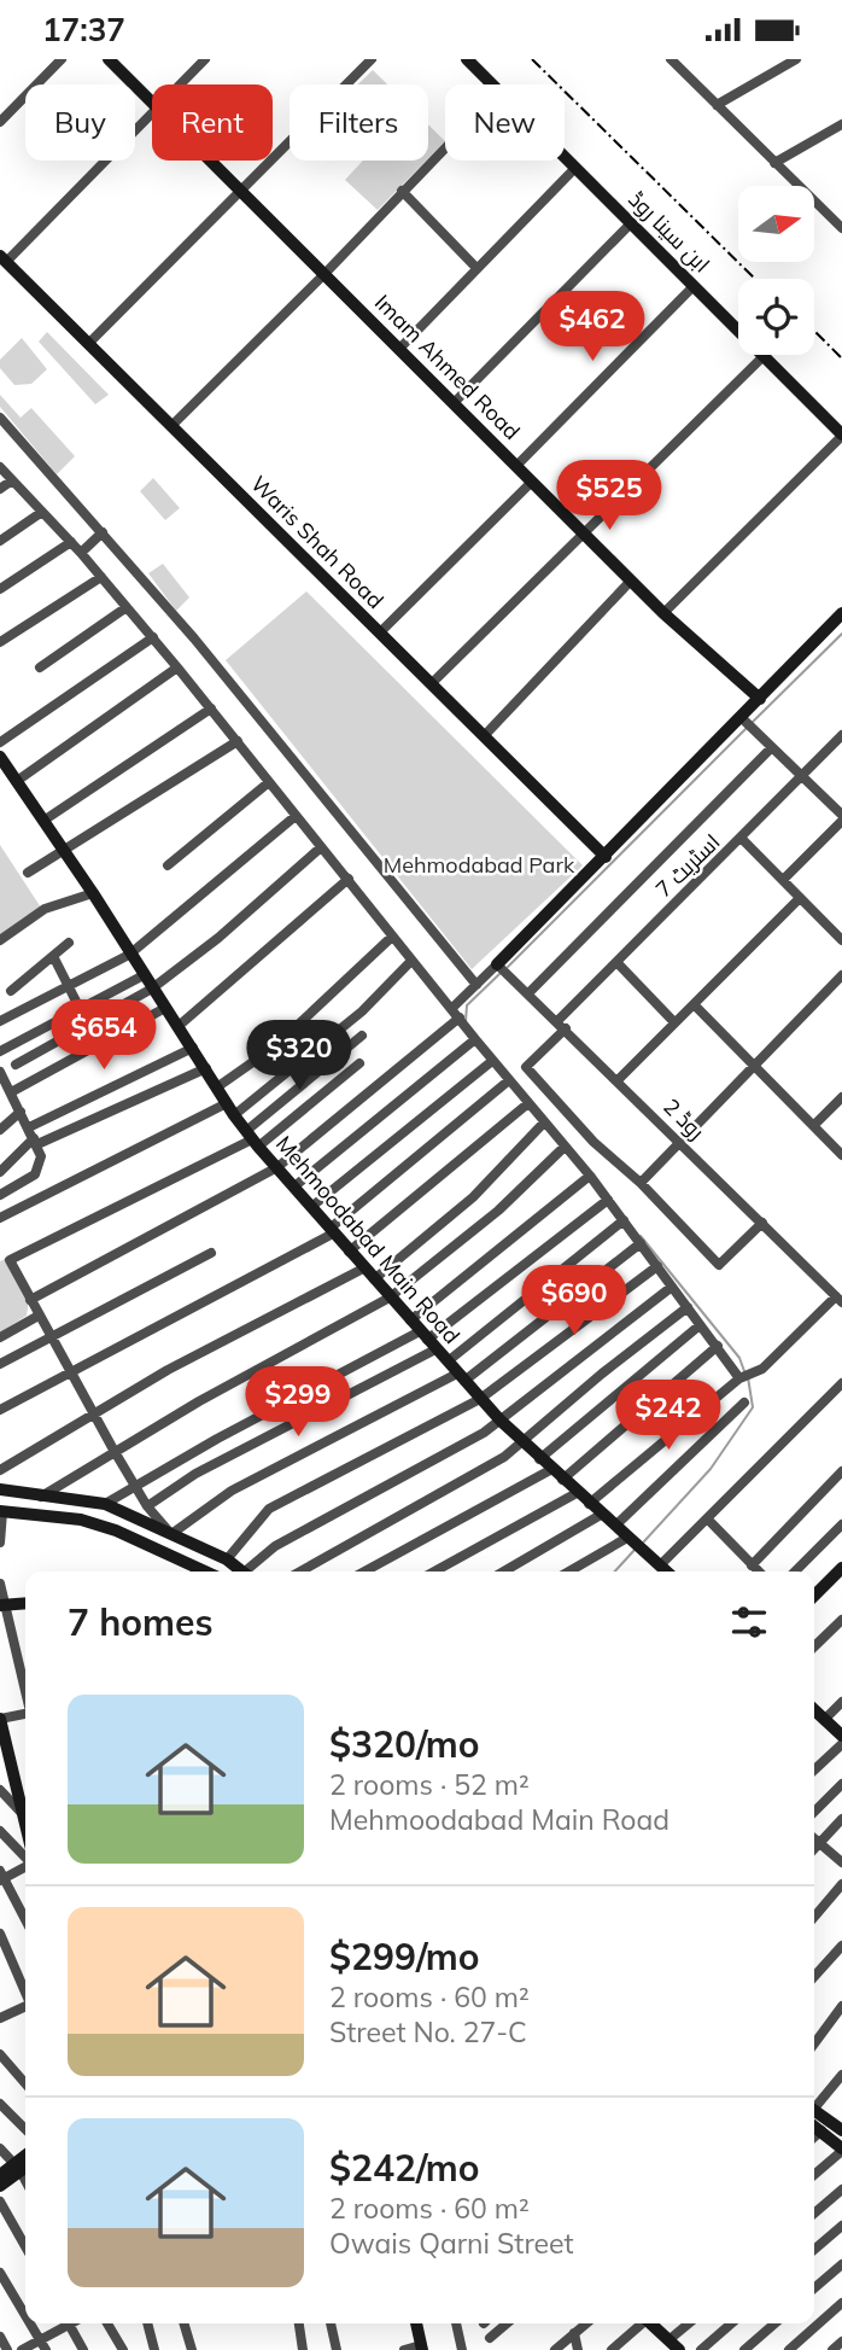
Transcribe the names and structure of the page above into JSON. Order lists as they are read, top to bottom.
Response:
{
  "streets": {
    "street": [
      "ابن سینا روڈ",
      "Imam Ahmed Road",
      "Waris Shah Road",
      "اسٹریٹ 7",
      "روڈ 2",
      "Mehmoodabad Main Road"
    ]
  },
  "crossings": [
    ["اسٹریٹ 7", "روڈ 2"]
  ],
  "parks": ["Mehmodabad Park"],
  "north": "right",
  "page": {
    "status": "17:37",
    "chip": [
      "Buy",
      "Rent",
      "Filters",
      "New"
    ],
    "price": [
      "$462",
      "$525",
      "$654",
      "$320",
      "$690",
      "$299",
      "$242"
    ],
    "heading": "7 homes",
    "list": [
      {
        "name": "$320/mo",
        "note": "2 rooms · 52 m² · Mehmoodabad Main Road"
      },
      {
        "name": "$299/mo",
        "note": "2 rooms · 60 m² · Street No. 27-C"
      },
      {
        "name": "$242/mo",
        "note": "2 rooms · 60 m² · Owais Qarni Street"
      }
    ]
  }
}
